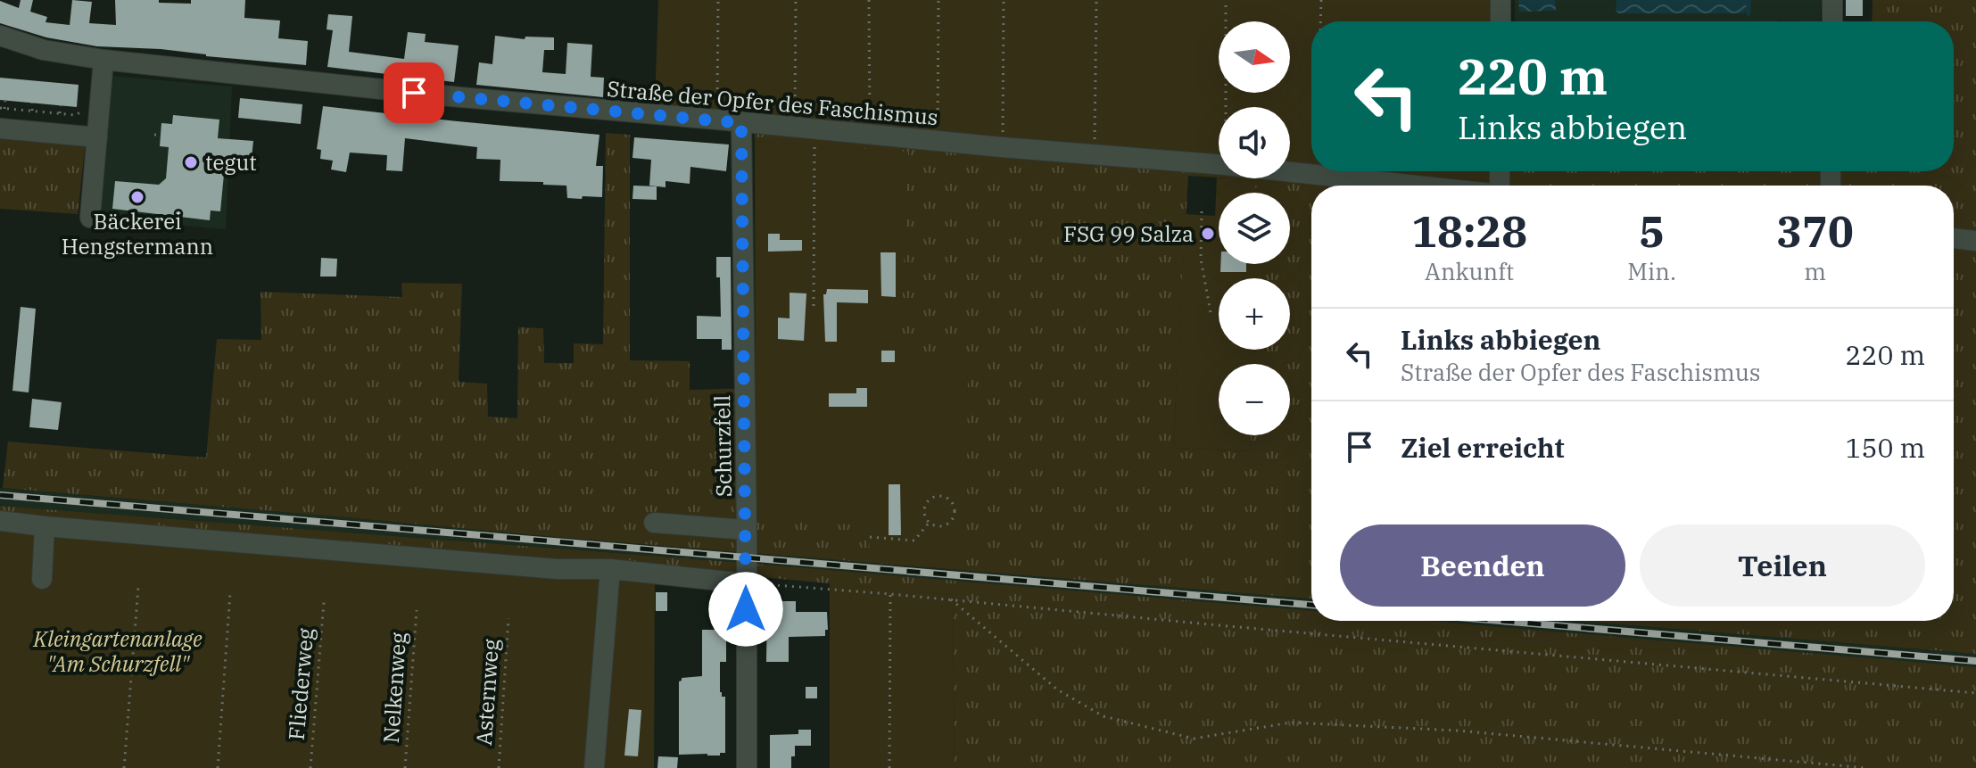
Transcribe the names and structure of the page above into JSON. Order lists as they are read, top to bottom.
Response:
{
  "streets": {
    "street": ["Straße der Opfer des Faschismus", "Schurzfell"],
    "path": ["Fliederweg", "Nelkenweg", "Asternweg"]
  },
  "crossings": [
    ["Straße der Opfer des Faschismus", "Schurzfell"]
  ],
  "parks": ["Kleingartenanlage \"Am Schurzfell\""],
  "places": ["tegut", "Bäckerei Hengstermann", "FSG 99 Salza"],
  "north": "right",
  "page": {
    "map_buttons": ["+", "−"],
    "turn": ["220 m", "Links abbiegen"],
    "eta": [
      "18:28",
      "Ankunft",
      "5",
      "Min.",
      "370",
      "m"
    ],
    "list": [
      {
        "name": "Links abbiegen",
        "note": "Straße der Opfer des Faschismus",
        "value": "220 m"
      },
      {
        "name": "Ziel erreicht",
        "value": "150 m"
      }
    ],
    "buttons": ["Beenden", "Teilen"]
  }
}
